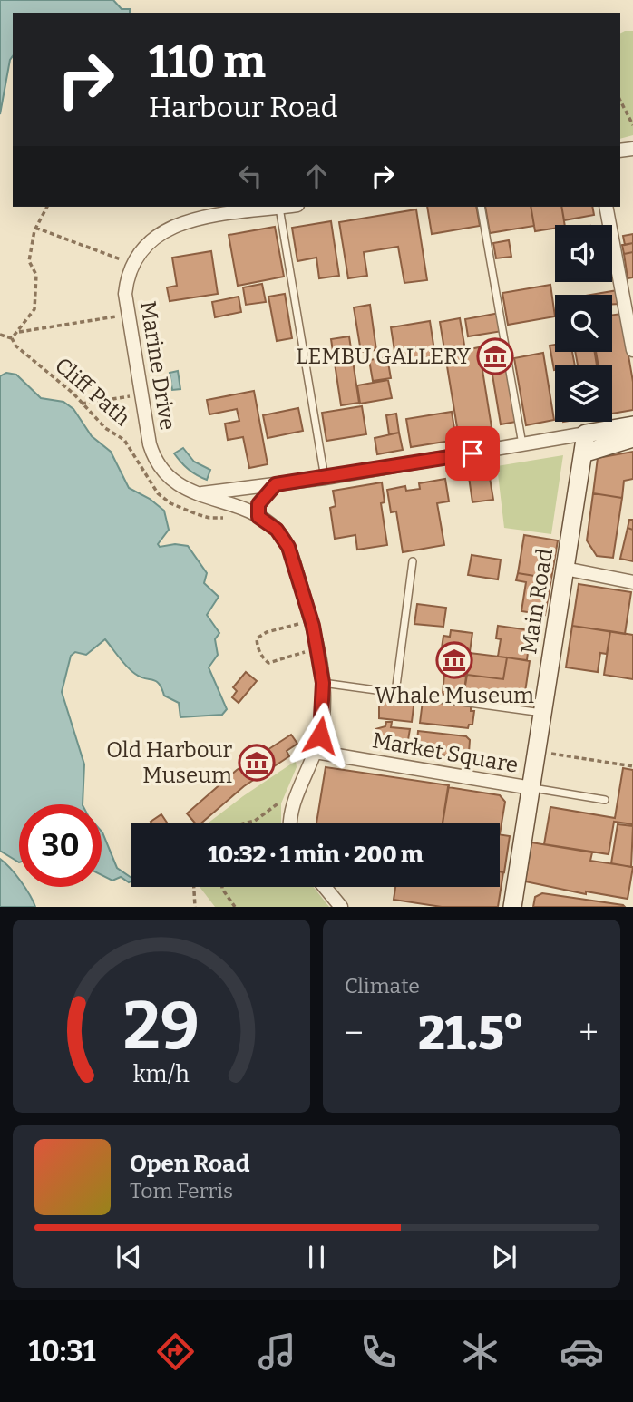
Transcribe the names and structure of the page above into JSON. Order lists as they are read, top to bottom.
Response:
{
  "streets": {
    "main road": ["Main Road"],
    "street": ["Marine Drive", "Market Square"],
    "path": ["Cliff Path"]
  },
  "crossings": [
    ["Marine Drive", "Market Square"],
    ["Main Road", "Market Square"]
  ],
  "places": {
    "museum": ["LEMBU GALLERY", "Whale Museum", "Old Harbour Museum"]
  },
  "page": {
    "turn": ["110 m", "Harbour Road"],
    "limit": "30",
    "trip": "10:32 · 1 min · 200 m",
    "tile": "Climate",
    "heat": ["−", "21.5°", "+"],
    "song": ["Open Road", "Tom Ferris"],
    "tabs": "10:31",
    "gauge": ["29", "km/h"]
  }
}
